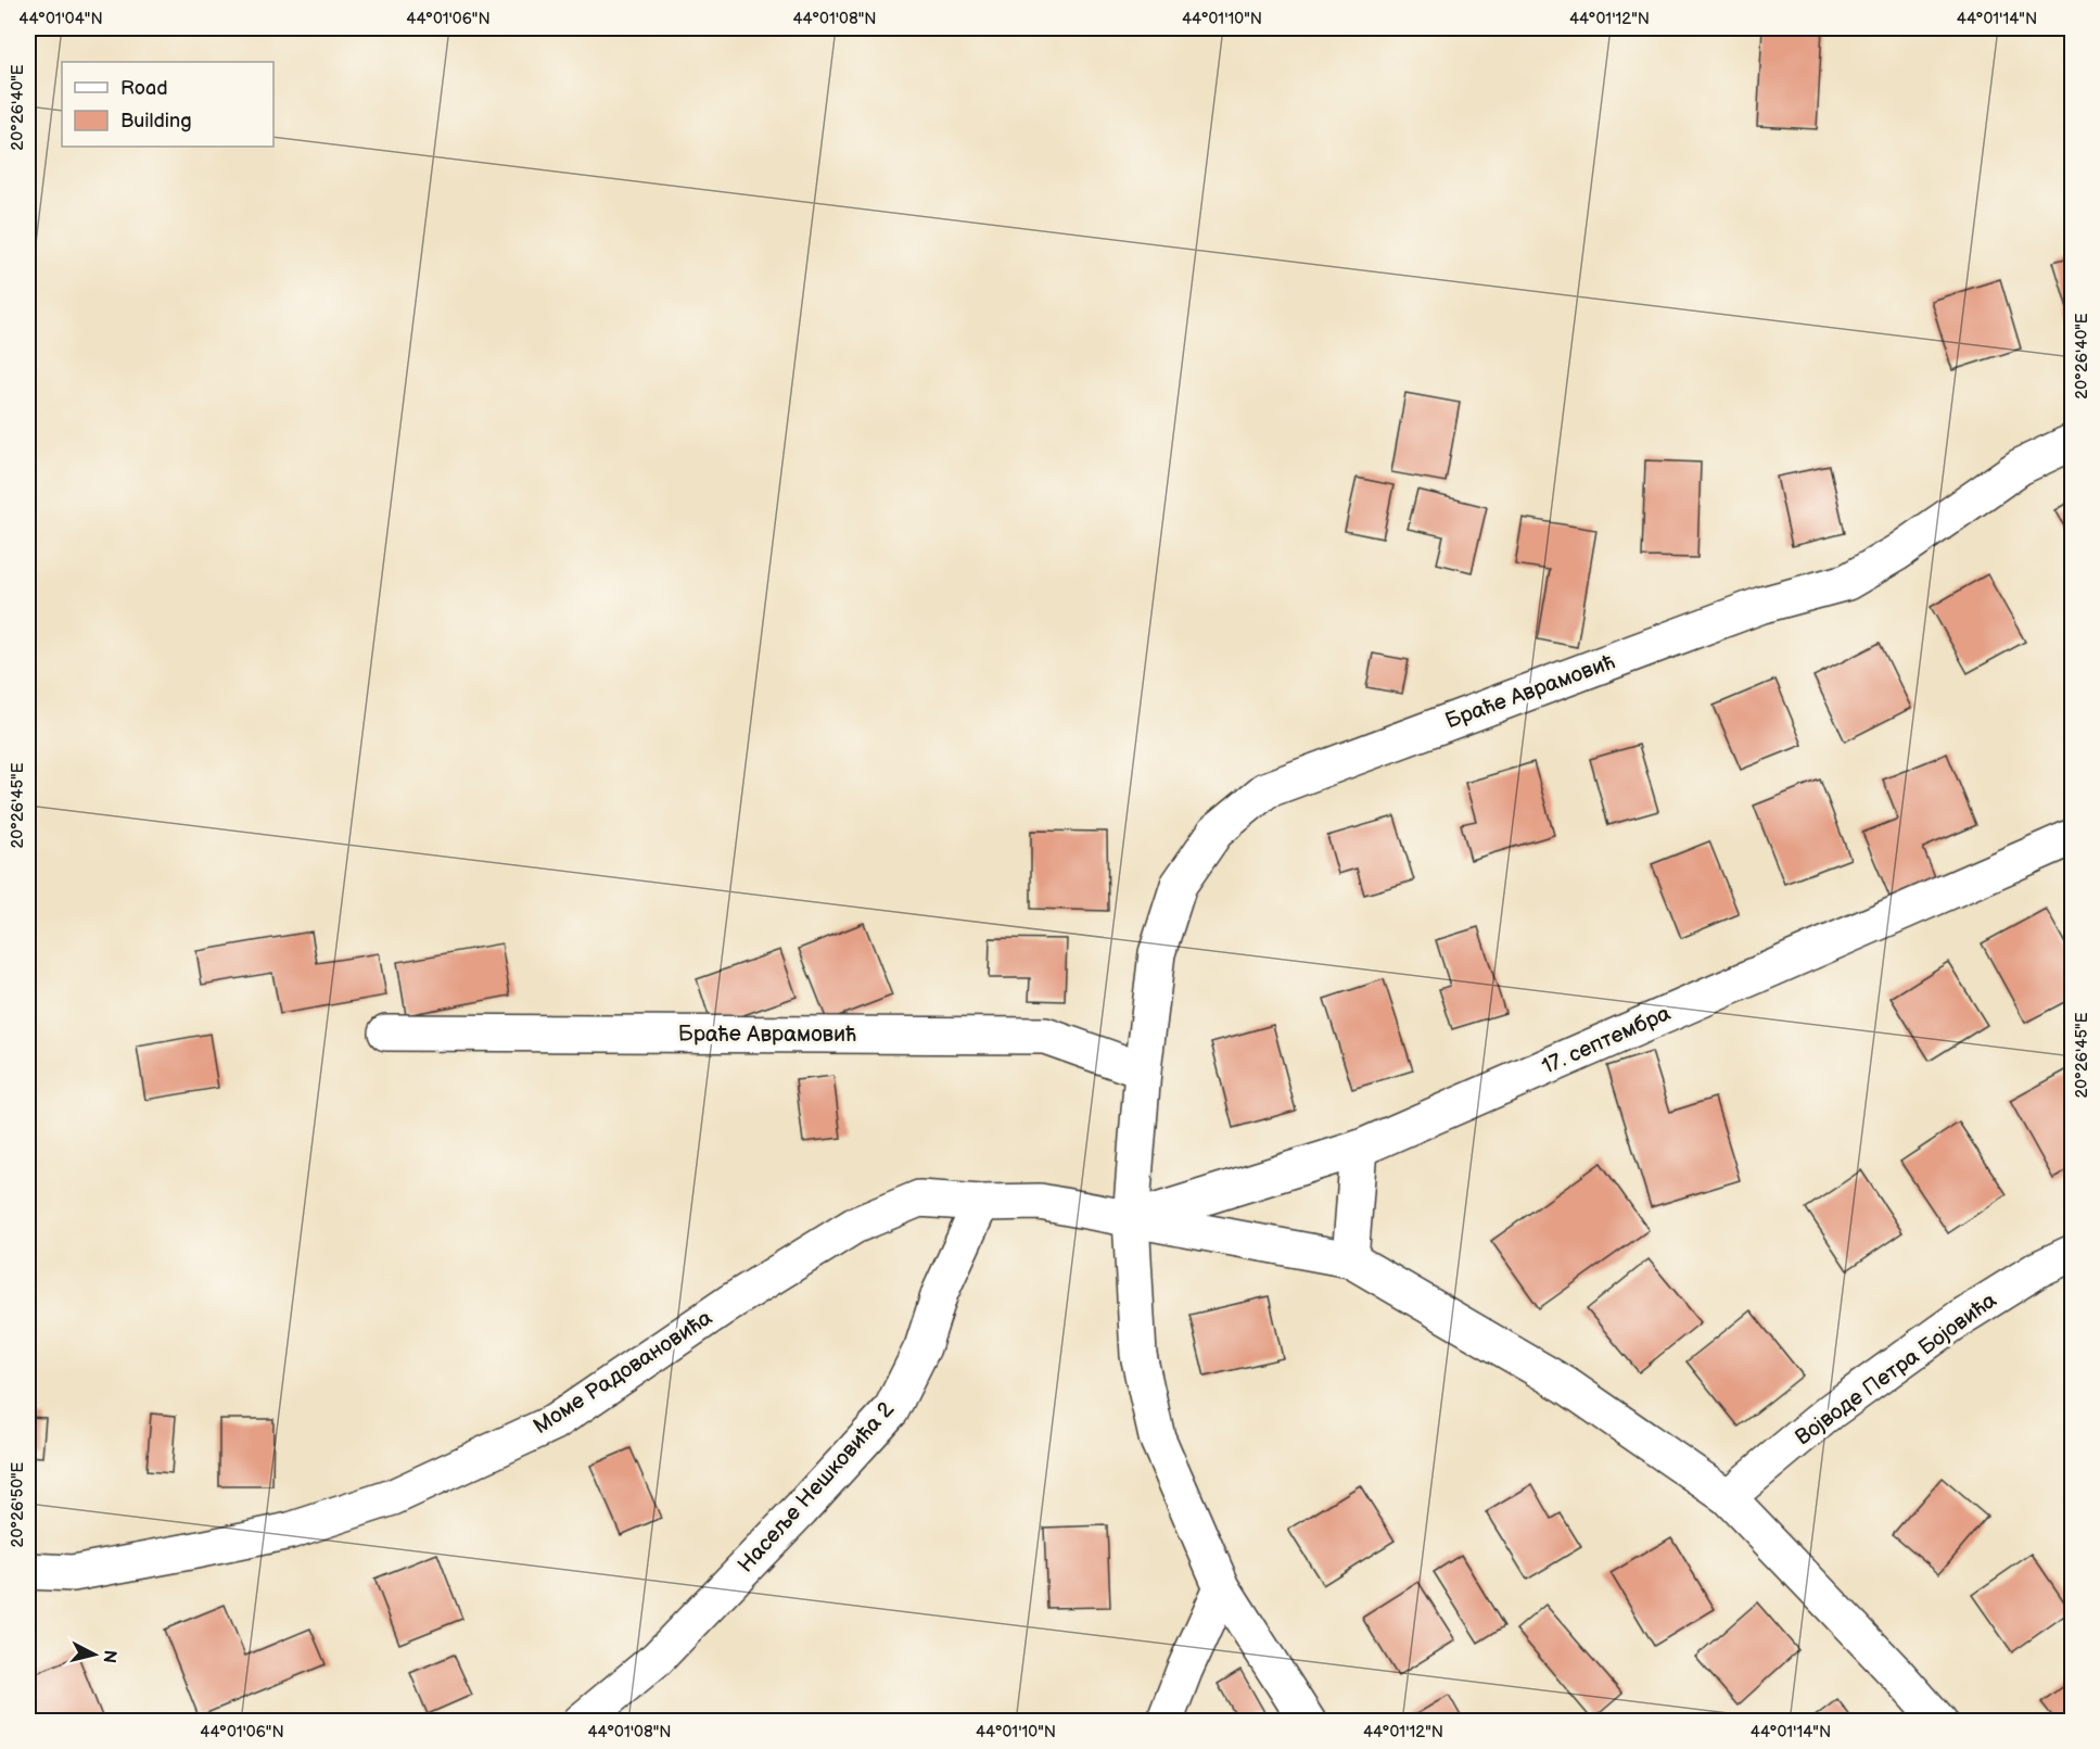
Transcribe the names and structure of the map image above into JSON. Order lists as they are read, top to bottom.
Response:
{
  "streets": {
    "street": [
      "Браће Аврамовић",
      "17. септембра",
      "Војводе Петра Бојовића",
      "Моме Радовановића",
      "Насеље Нешковића 2"
    ]
  },
  "crossings": [
    ["Браће Аврамовић", "17. септембра"],
    ["Браће Аврамовић", "Моме Радовановића"],
    ["17. септембра", "Моме Радовановића"],
    ["Војводе Петра Бојовића", "Моме Радовановића"],
    ["Моме Радовановића", "Насеље Нешковића 2"]
  ],
  "legend": ["Road", "Building"],
  "north": "right",
  "coordinates": [
    "44°01'04\"N",
    "44°01'06\"N",
    "44°01'08\"N",
    "44°01'10\"N",
    "44°01'12\"N",
    "44°01'14\"N",
    "20°26'40\"E",
    "20°26'45\"E",
    "20°26'50\"E"
  ]
}
